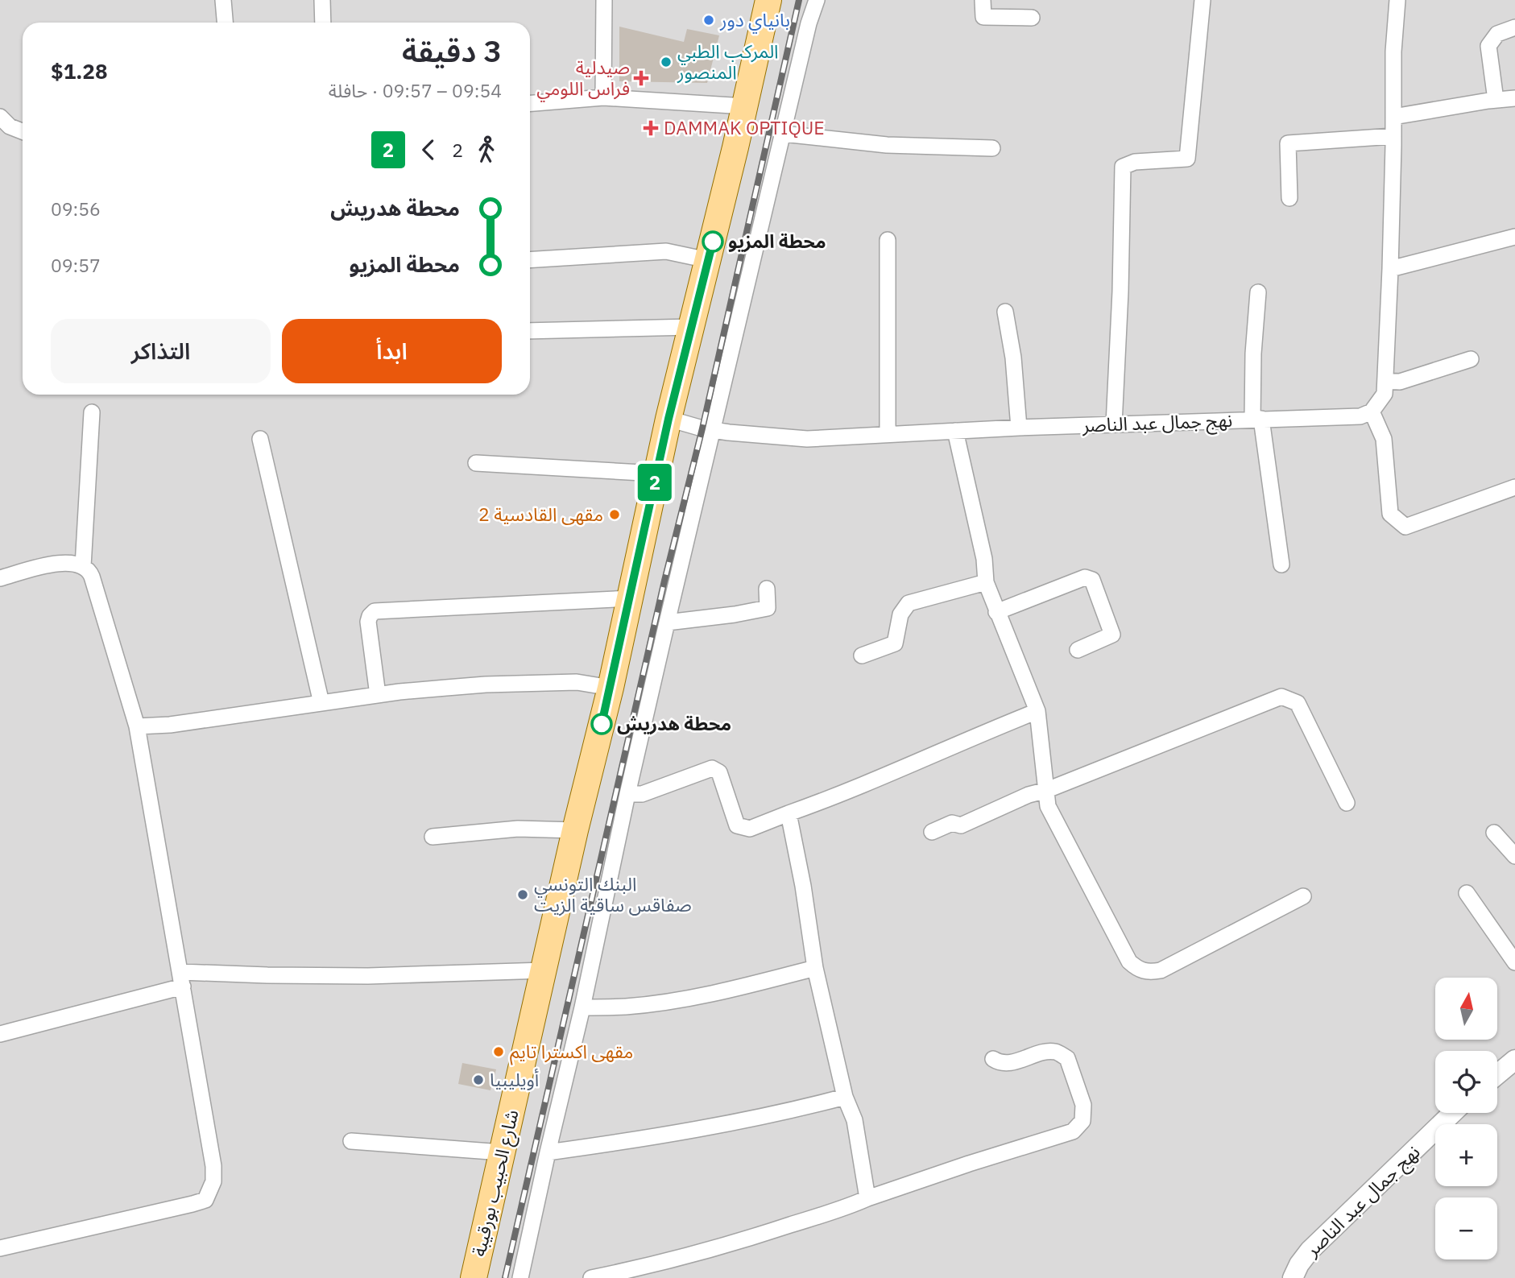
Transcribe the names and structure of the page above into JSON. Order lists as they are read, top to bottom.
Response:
{
  "streets": {
    "main road": ["شارع الحبيب بورقيبة"],
    "street": ["نهج جمال عبد الناصر"]
  },
  "crossings": [
    ["نهج جمال عبد الناصر", "شارع الحبيب بورقيبة"]
  ],
  "places": {
    "other": [
      "بانياي دور",
      "المركب الطبي المنصور",
      "محطة المزيو",
      "مقهى القادسية 2",
      "محطة هدريش",
      "البنك التونسي صفاقس ساقية الزيت",
      "مقهى اكسترا تايم",
      "أويليبيا"
    ],
    "health": ["صيدلية فراس اللومي", "DAMMAK OPTIQUE"]
  },
  "lines": ["bus line 2"],
  "north": "top",
  "page": {
    "on_map": "2",
    "heading": ["3 دقيقة", "09:54 – 09:57 · حافلة", "$1.28"],
    "legs": ["2", "2"],
    "list": [
      {
        "name": "محطة هدريش",
        "value": "09:56"
      },
      {
        "name": "محطة المزيو",
        "value": "09:57"
      }
    ],
    "buttons": ["ابدأ", "التذاكر"],
    "map_buttons": ["+", "−"]
  }
}
